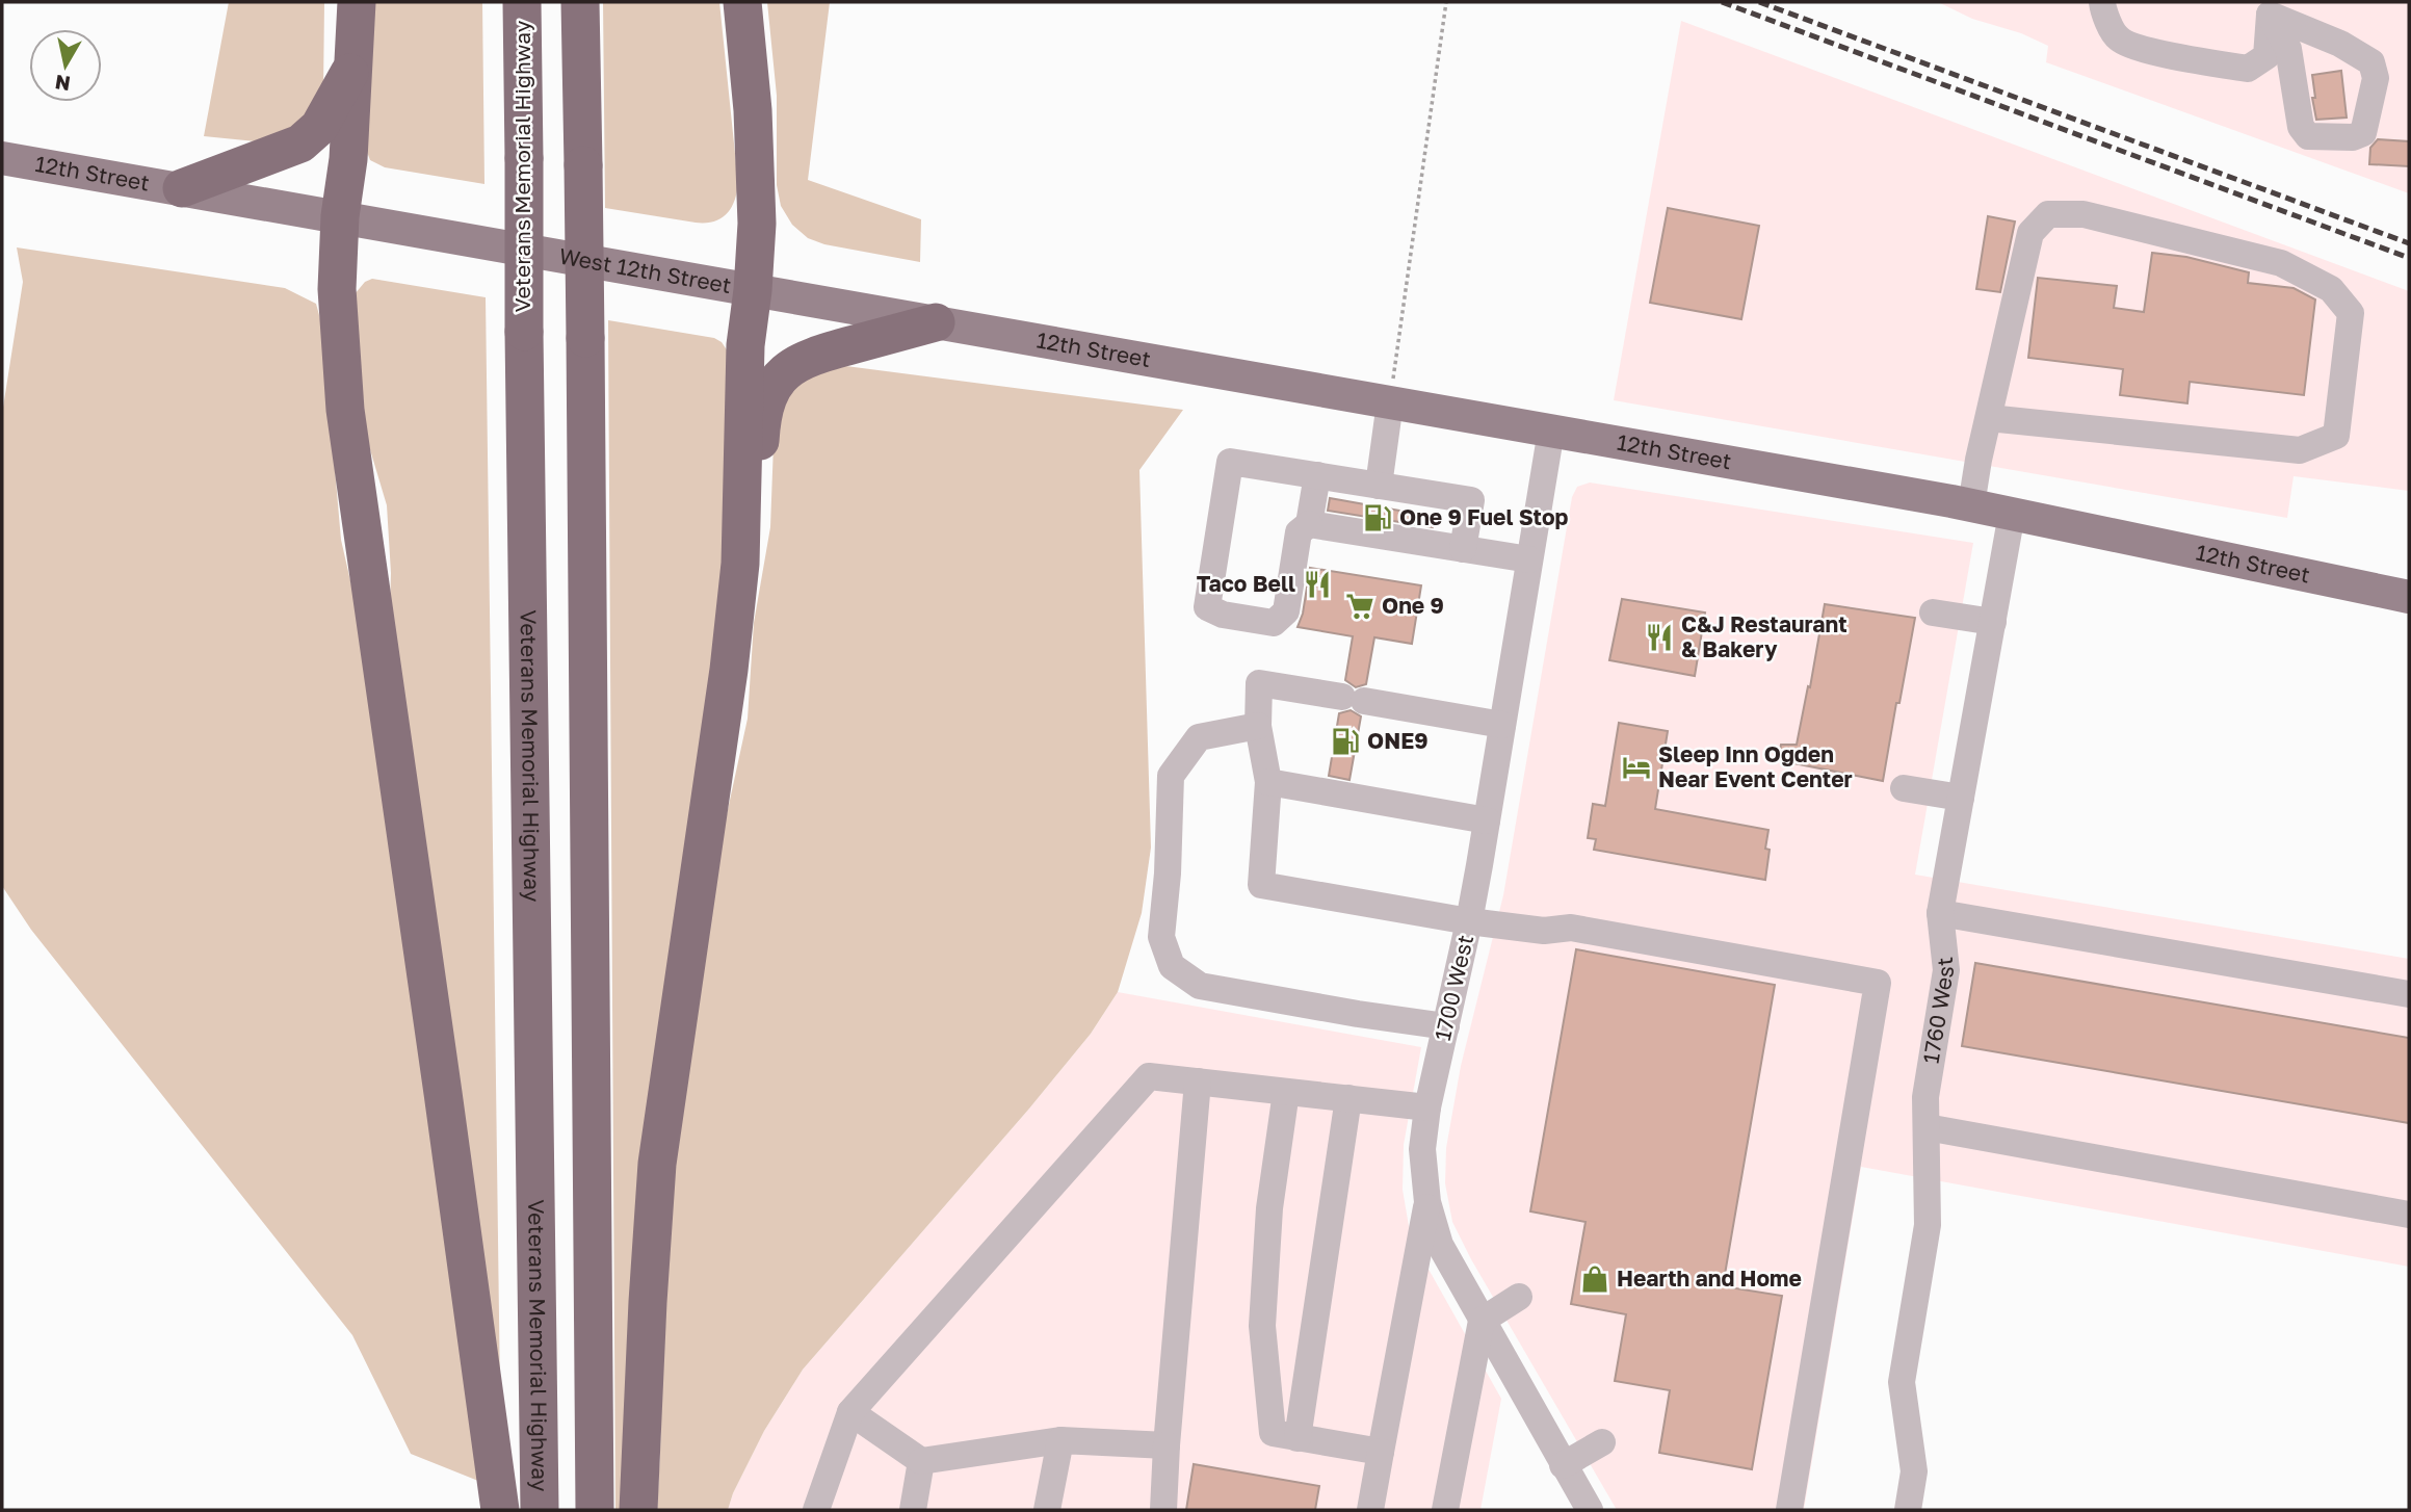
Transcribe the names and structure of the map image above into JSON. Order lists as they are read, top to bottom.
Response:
{
  "streets": {
    "highway": ["Veterans Memorial Highway"],
    "main road": ["12th Street", "West 12th Street"],
    "street": ["1700 West", "1760 West"]
  },
  "crossings": [
    ["12th Street", "West 12th Street"],
    ["12th Street", "1700 West"],
    ["12th Street", "1760 West"]
  ],
  "places": {
    "fuel station": ["One 9 Fuel Stop", "ONE9"],
    "restaurant": ["Taco Bell", "C&J Restaurant & Bakery"],
    "supermarket": ["One 9"],
    "hotel": ["Sleep Inn Ogden Near Event Center"],
    "shop": ["Hearth and Home"]
  },
  "north": "bottom"
}
